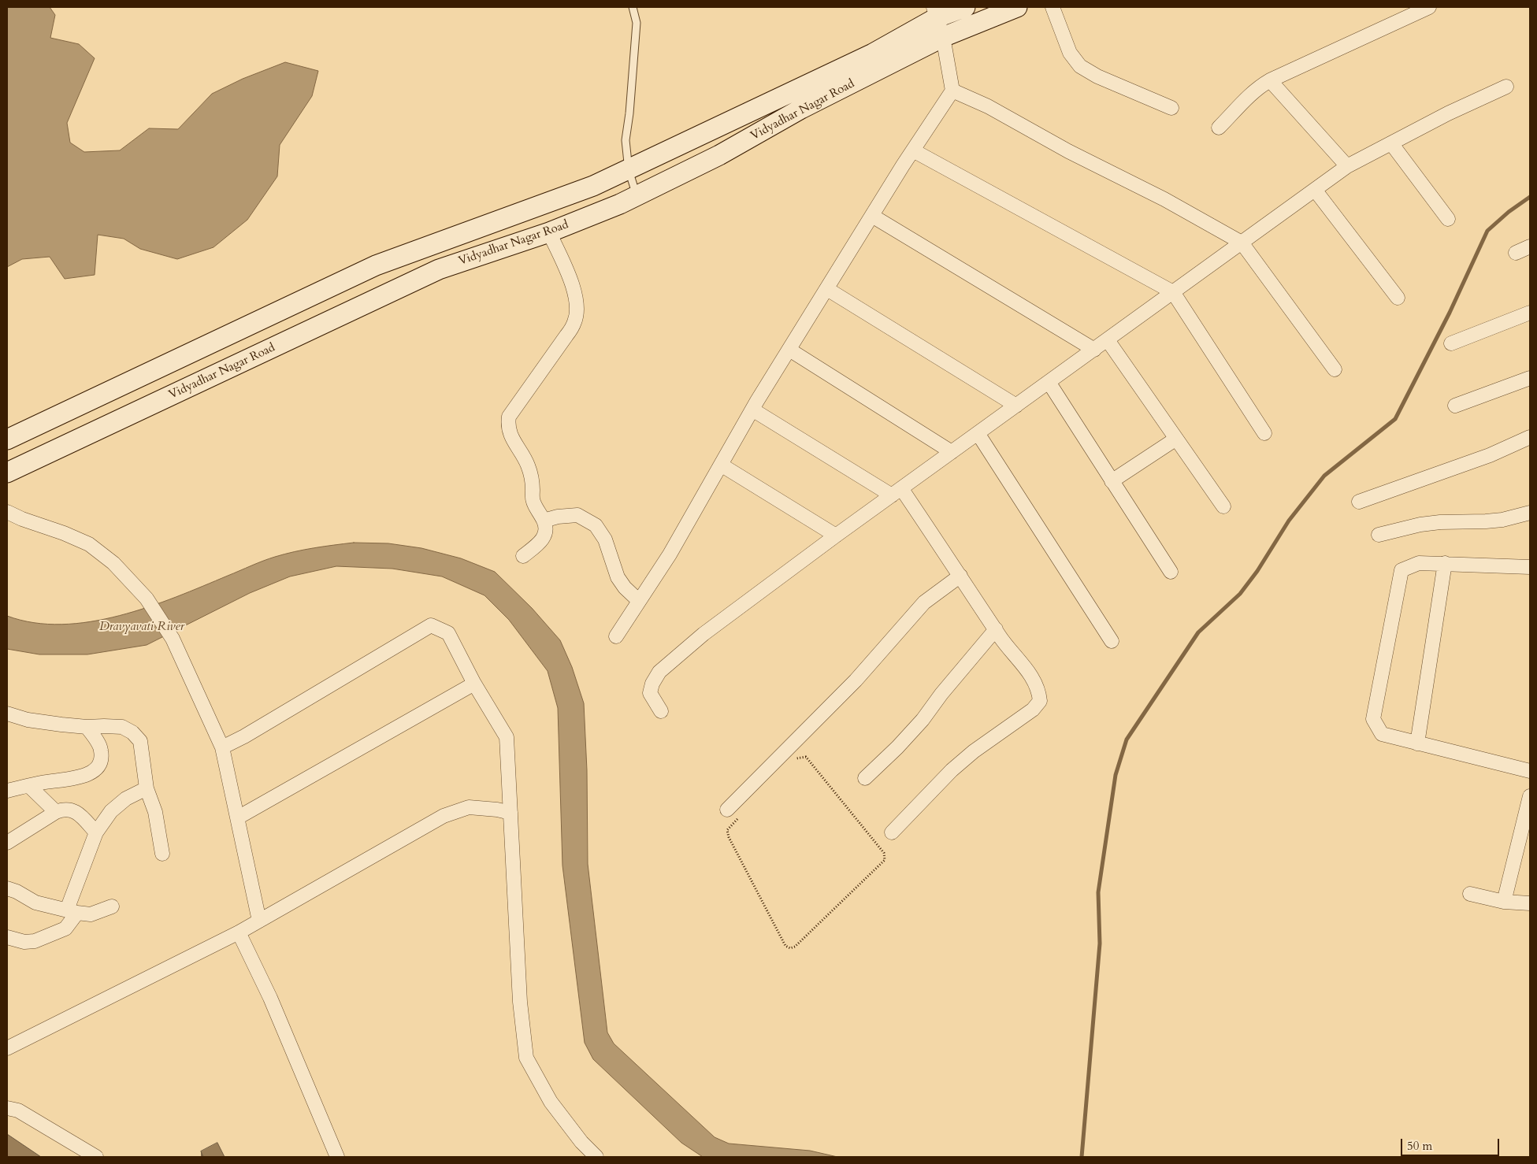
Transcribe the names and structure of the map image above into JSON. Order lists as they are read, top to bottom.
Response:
{
  "streets": {
    "main road": ["Vidyadhar Nagar Road"]
  },
  "water": ["Dravyavati River"],
  "scale_bar": "50 m"
}
